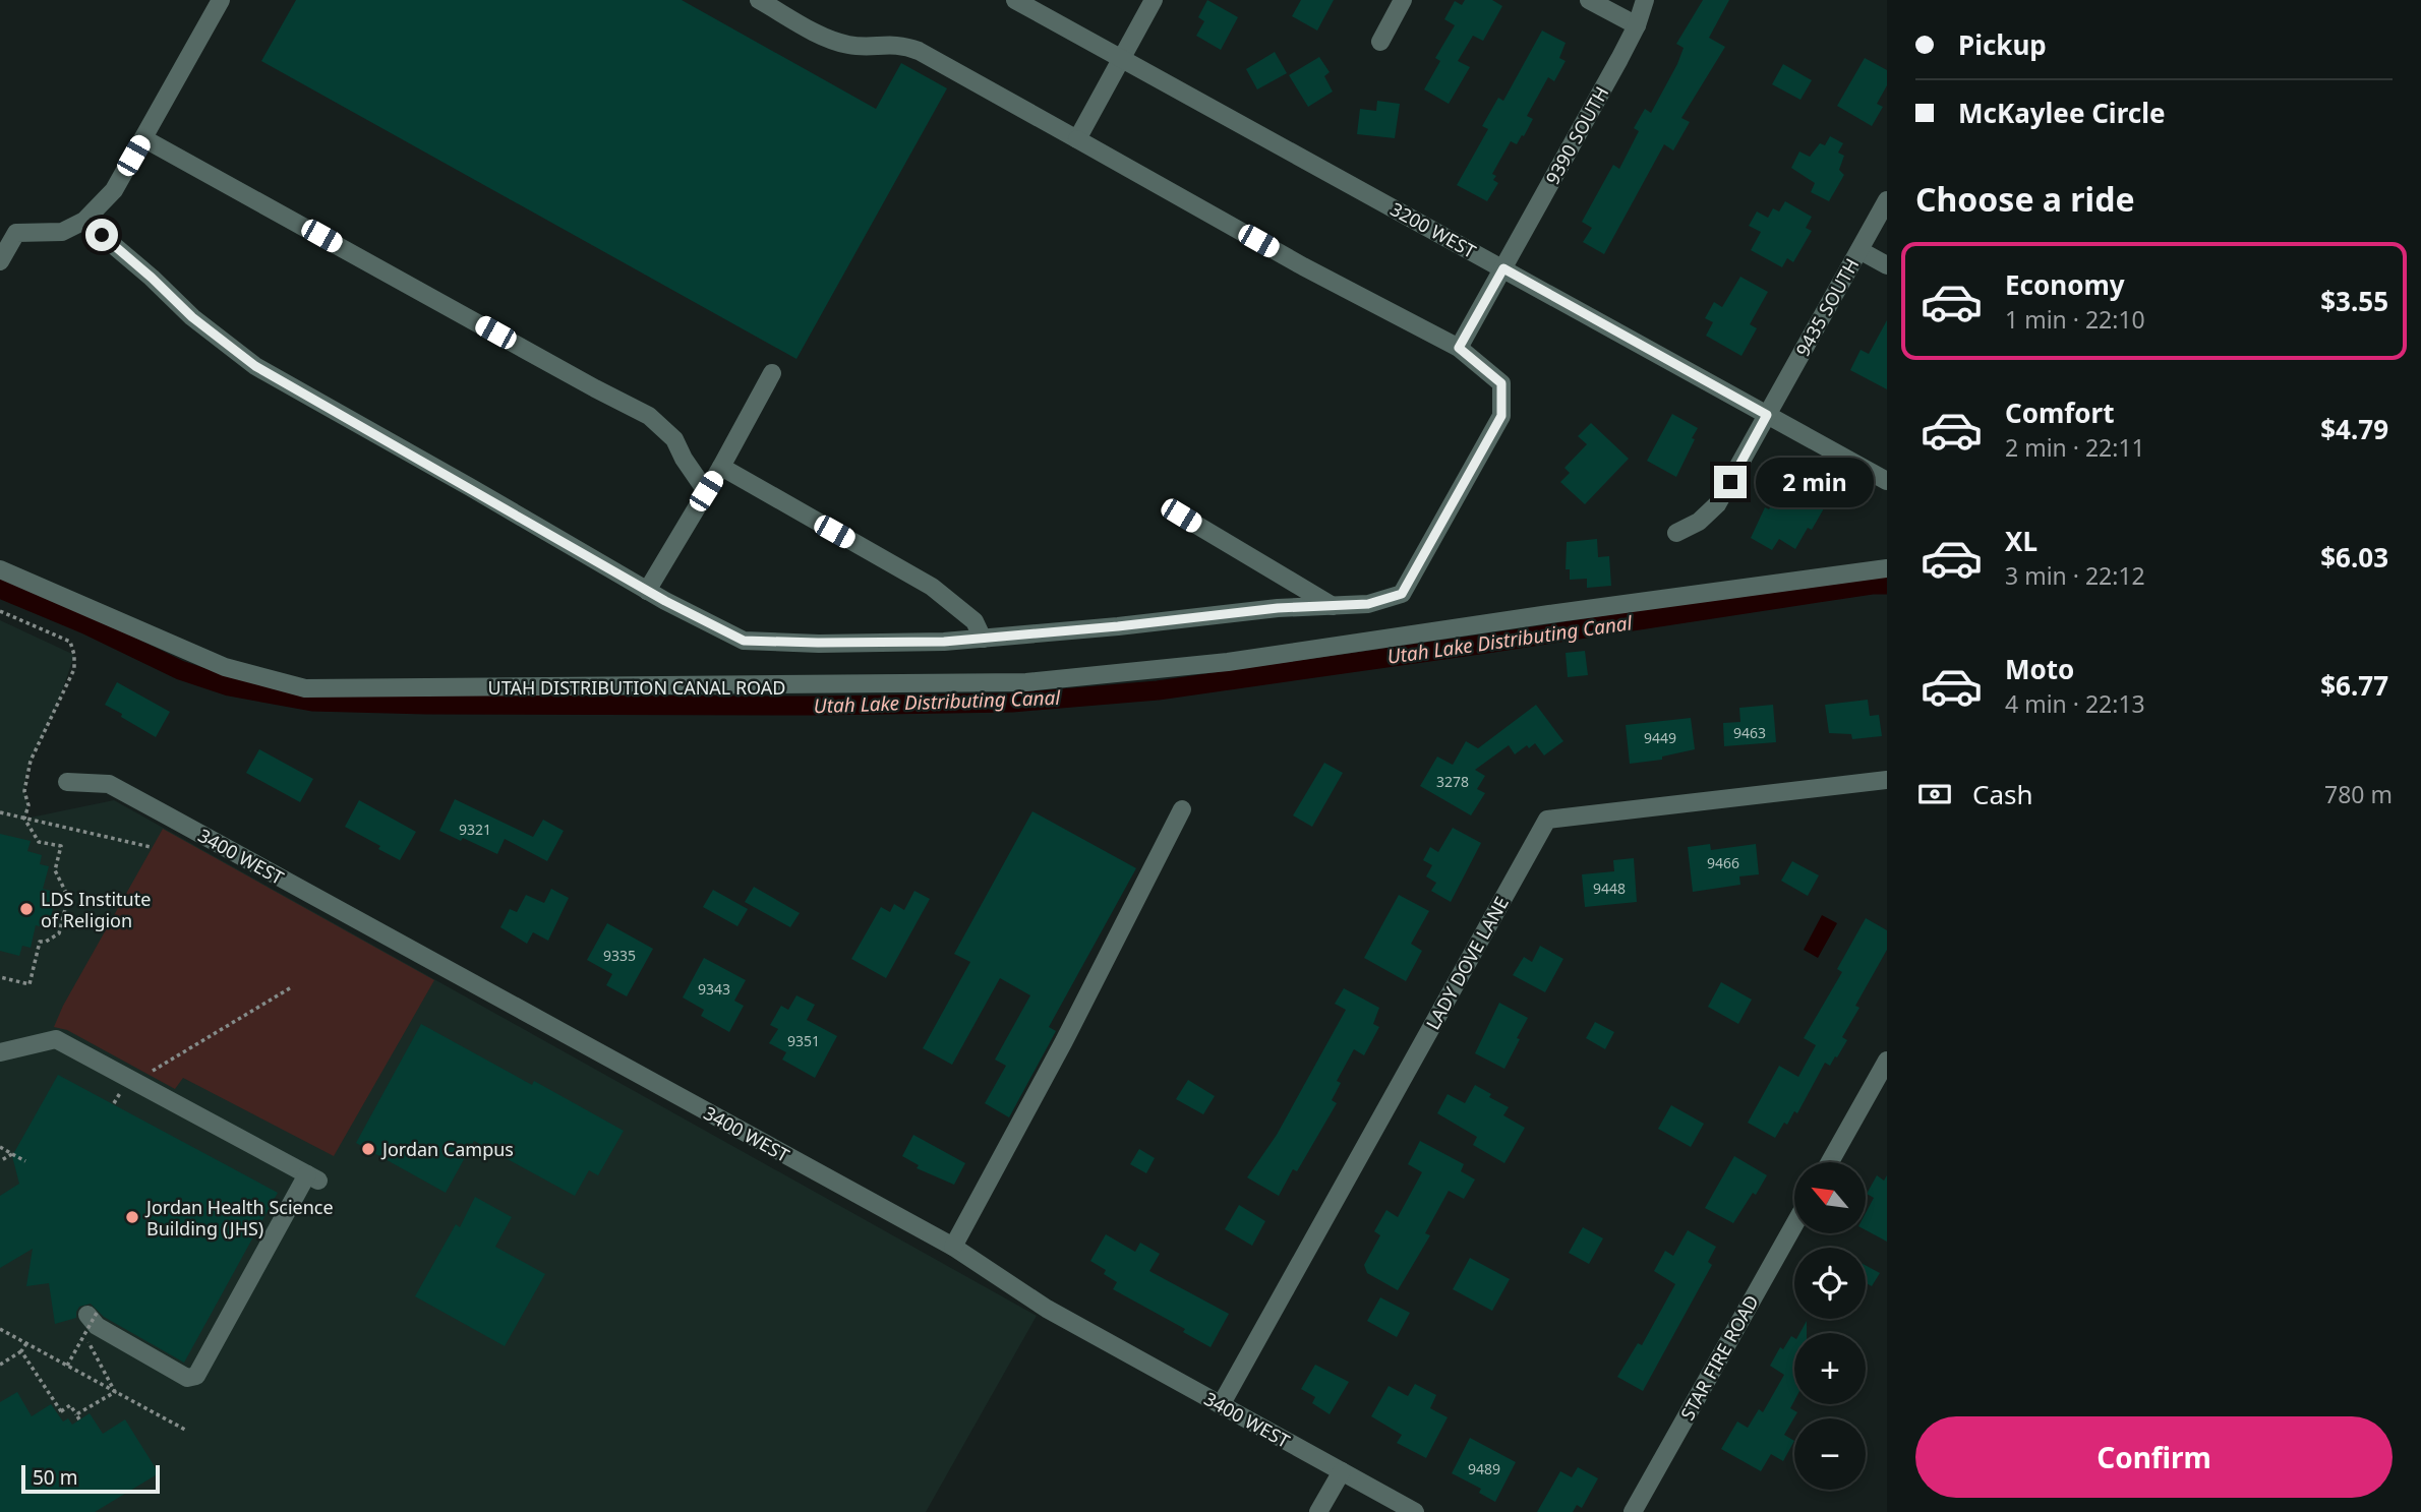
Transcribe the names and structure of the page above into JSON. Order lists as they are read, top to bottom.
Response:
{
  "streets": {
    "street": [
      "9390 SOUTH",
      "3200 WEST",
      "9435 SOUTH",
      "UTAH DISTRIBUTION CANAL ROAD",
      "3400 WEST",
      "LADY DOVE LANE",
      "STAR FIRE ROAD"
    ]
  },
  "crossings": [
    ["9390 SOUTH", "3200 WEST"],
    ["3200 WEST", "9435 SOUTH"],
    ["3400 WEST", "LADY DOVE LANE"]
  ],
  "water": ["Utah Lake Distributing Canal"],
  "places": ["LDS Institute of Religion", "Jordan Campus", "Jordan Health Science Building (JHS)"],
  "house_numbers": [
    "9463",
    "9449",
    "3278",
    "9321",
    "9466",
    "9448",
    "9335",
    "9343",
    "9351",
    "9489"
  ],
  "scale_bar": "50 m",
  "north": "top left",
  "page": {
    "banner": ["Pickup", "McKaylee Circle"],
    "heading": "Choose a ride",
    "list": [
      {
        "name": "Economy",
        "note": "1 min · 22:10",
        "value": "$3.55"
      },
      {
        "name": "Comfort",
        "note": "2 min · 22:11",
        "value": "$4.79"
      },
      {
        "name": "XL",
        "note": "3 min · 22:12",
        "value": "$6.03"
      },
      {
        "name": "Moto",
        "note": "4 min · 22:13",
        "value": "$6.77"
      }
    ],
    "bubble": "2 min",
    "pay": ["Cash", "780 m"],
    "map_buttons": ["+", "−"],
    "buttons": "Confirm",
    "scale": "50 m"
  }
}
